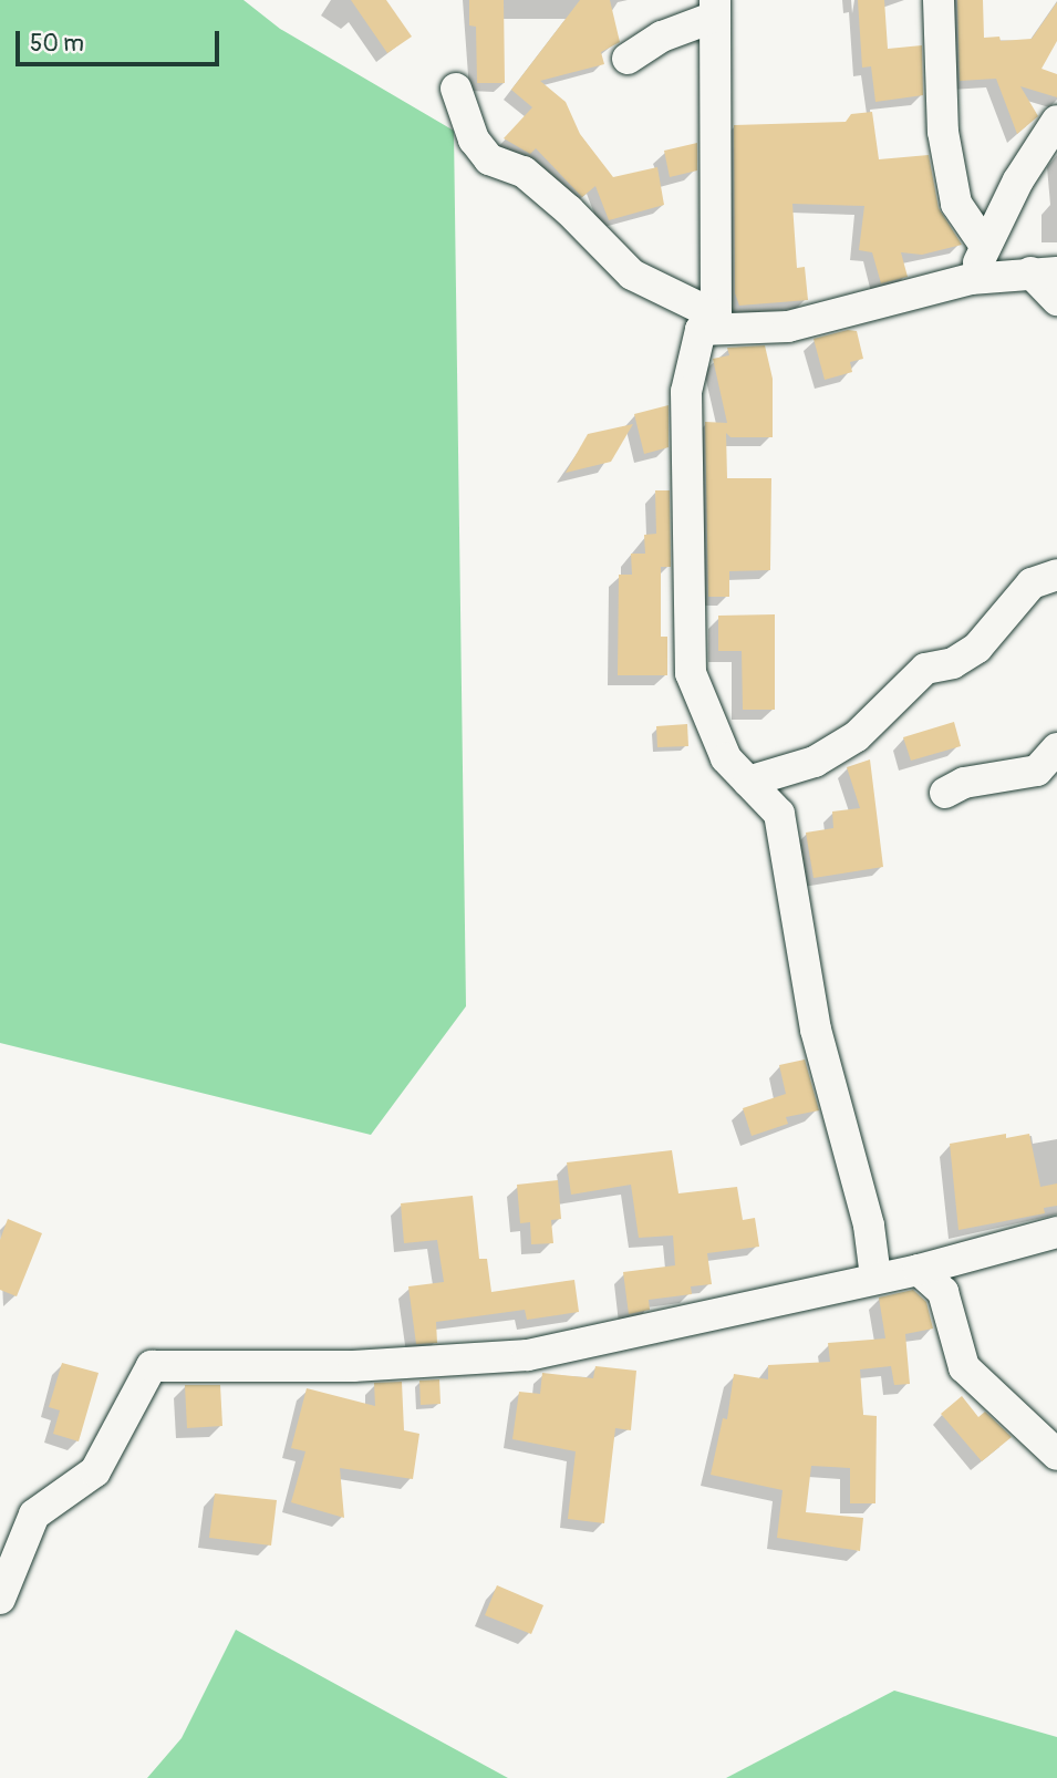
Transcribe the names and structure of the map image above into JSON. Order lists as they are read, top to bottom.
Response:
{
  "scale_bar": "50 m"
}
